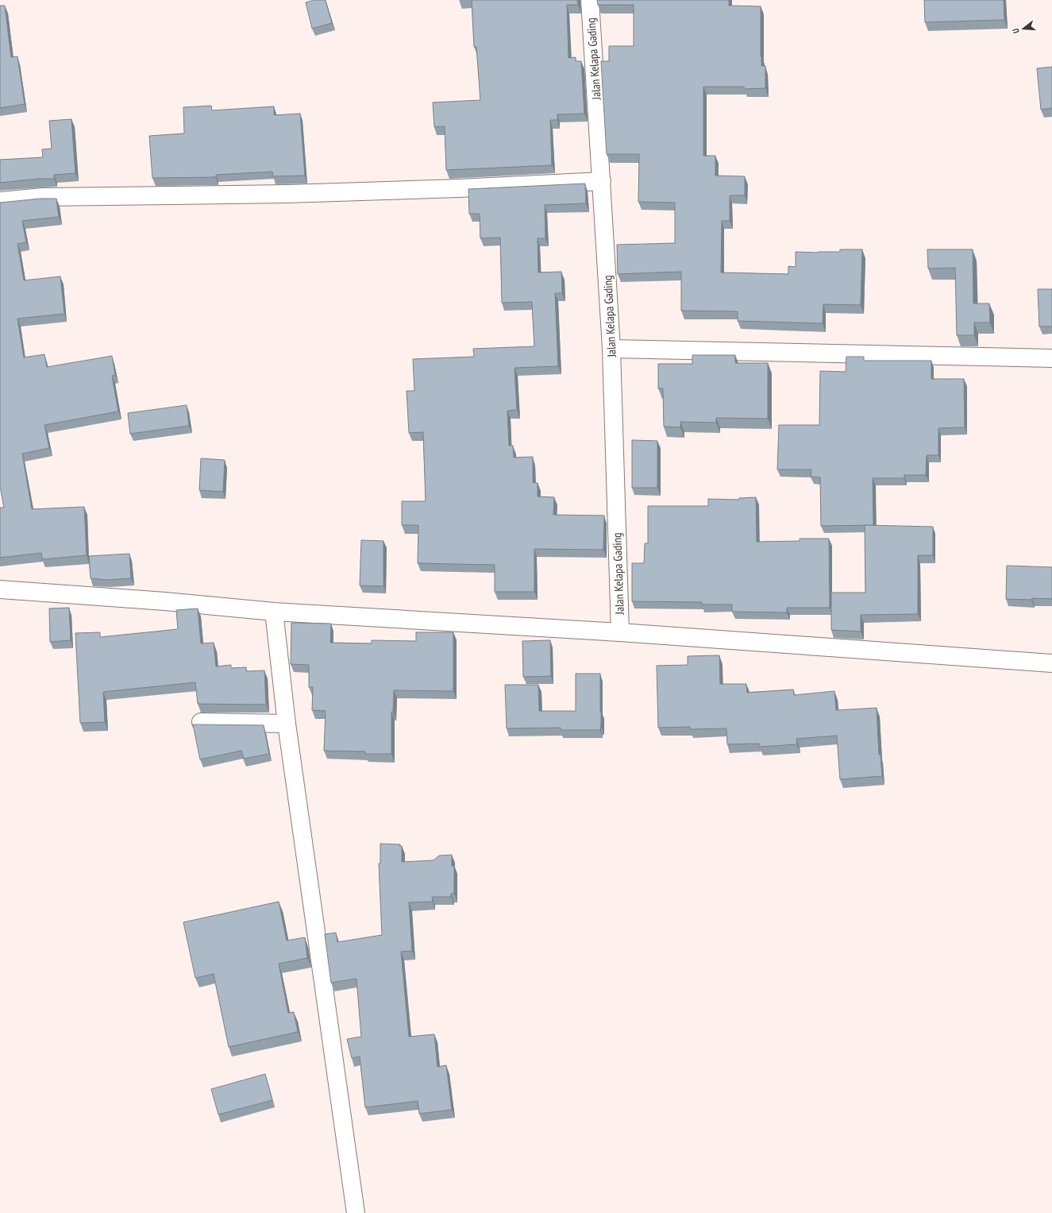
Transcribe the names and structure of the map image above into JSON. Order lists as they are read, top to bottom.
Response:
{
  "streets": {
    "street": ["Jalan Kelapa Gading"]
  },
  "north": "left"
}
